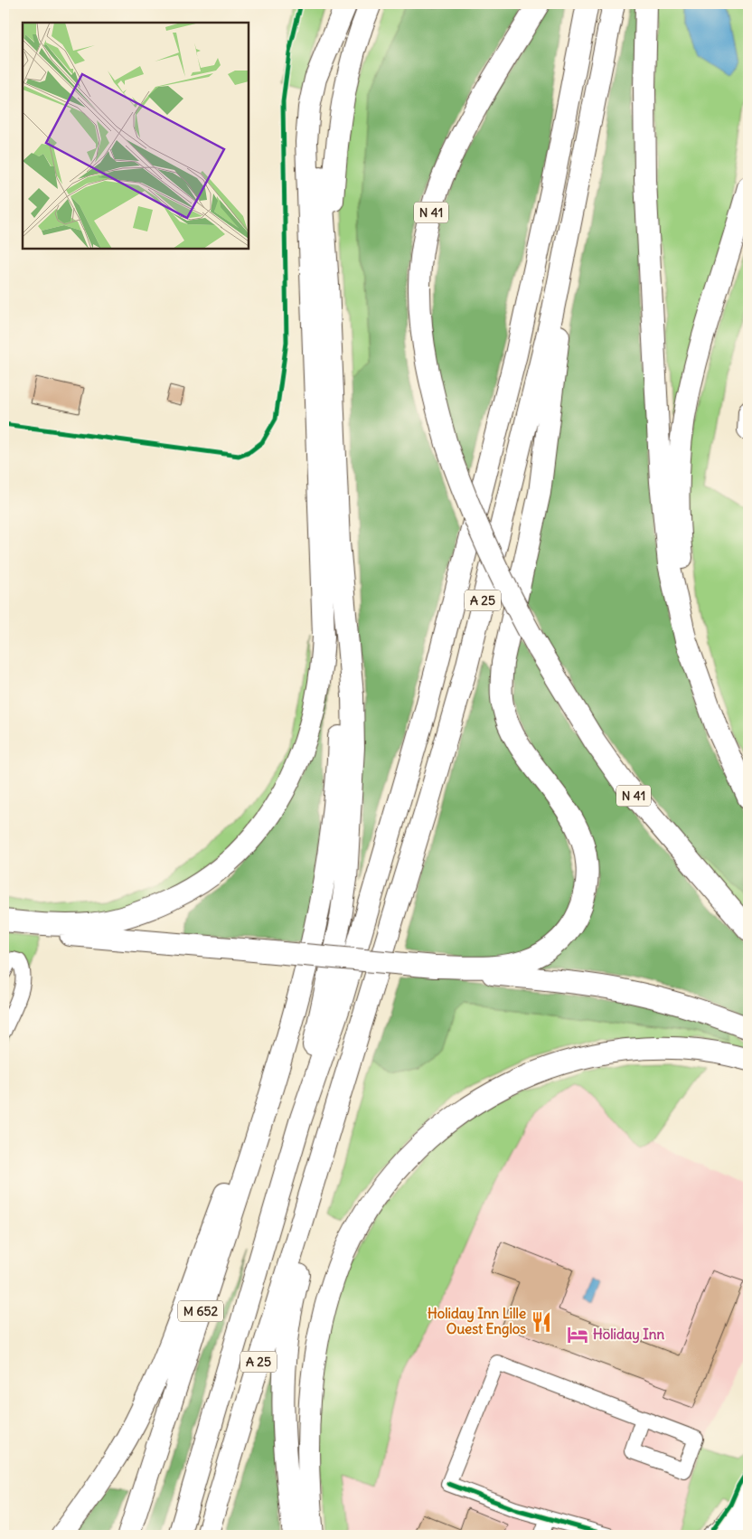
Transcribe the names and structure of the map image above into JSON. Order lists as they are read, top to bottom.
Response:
{
  "streets": {
    "highway": ["N 41", "A 25", "M 652"]
  },
  "places": {
    "restaurant": ["Holiday Inn Lille Ouest Englos"],
    "hotel": ["Holiday Inn"]
  }
}
